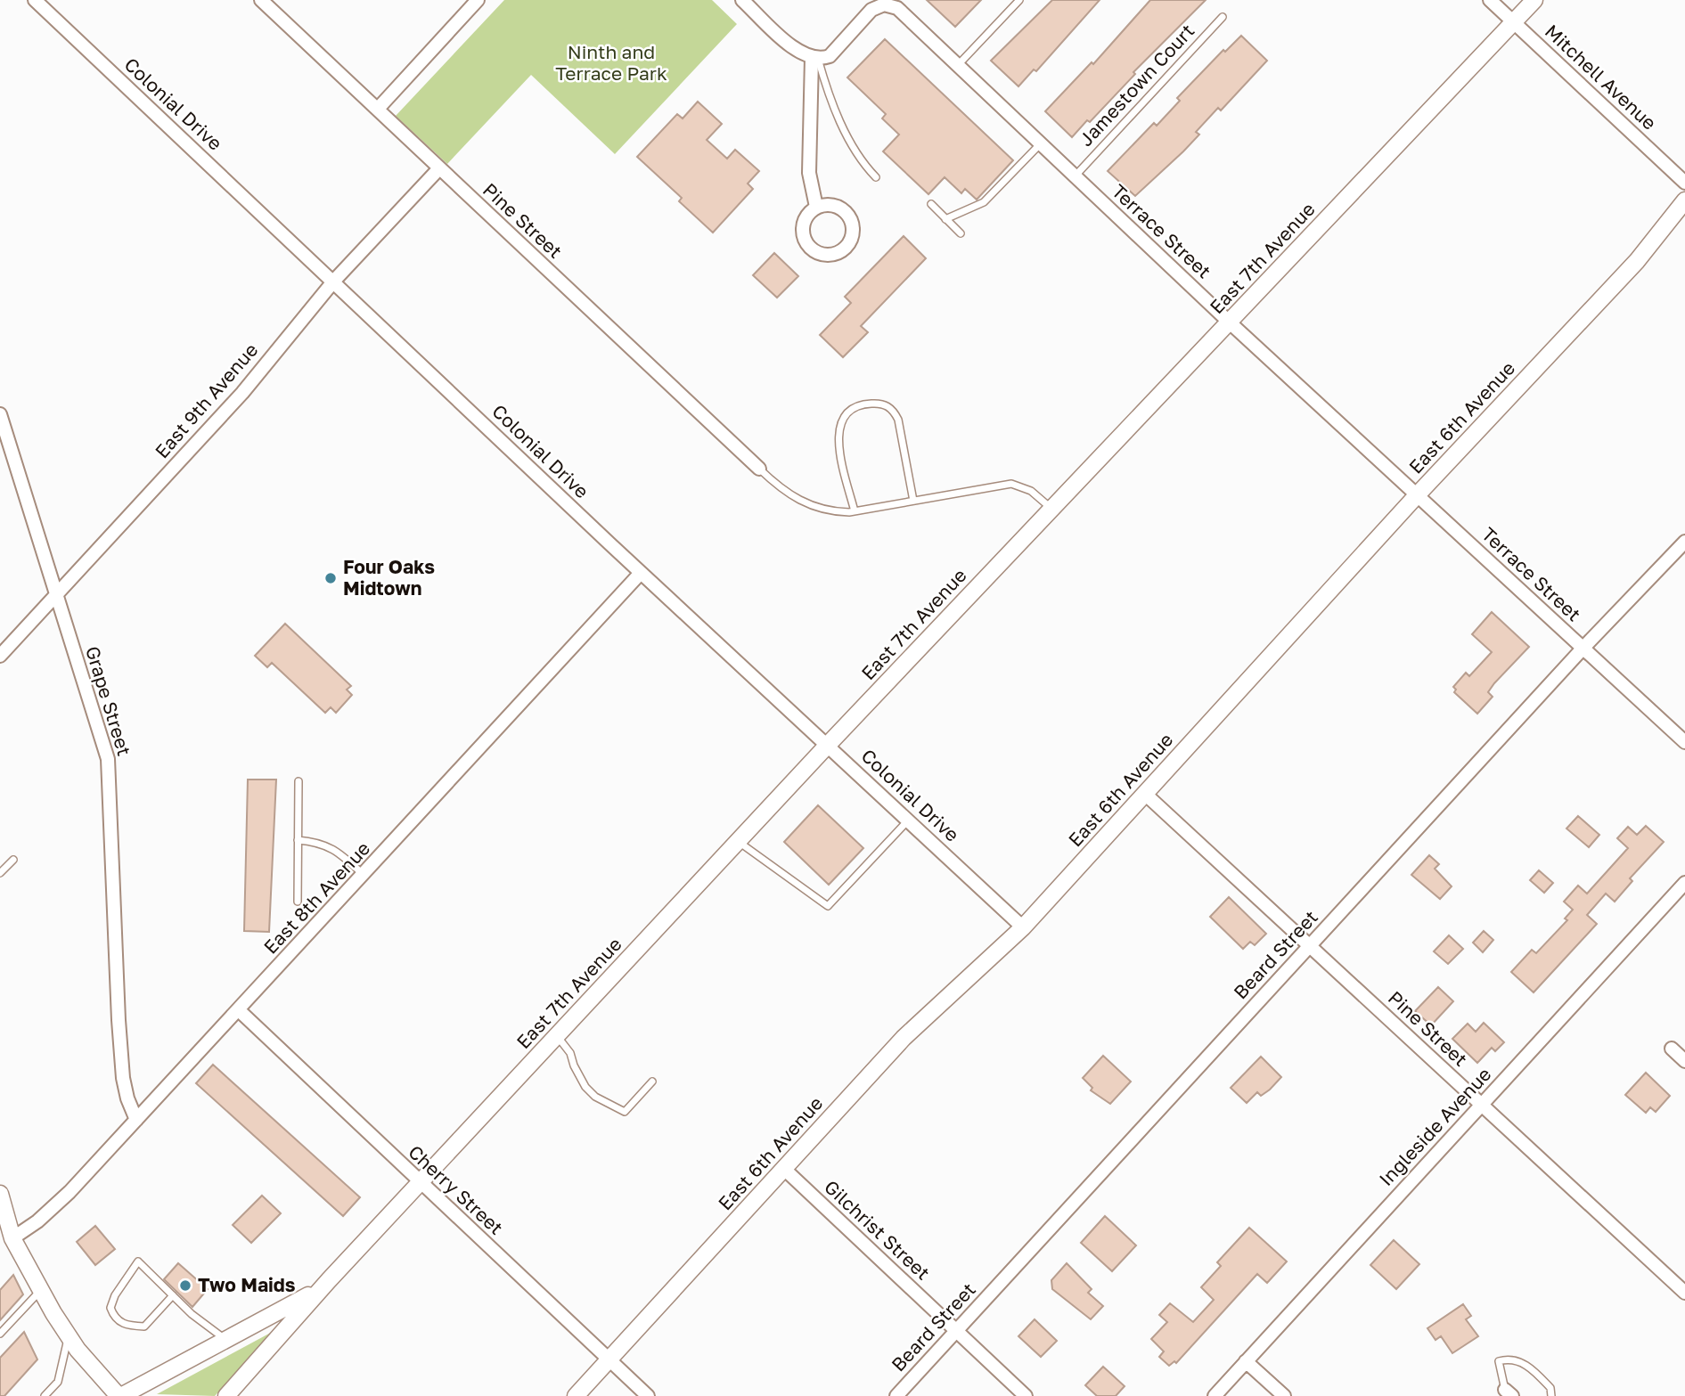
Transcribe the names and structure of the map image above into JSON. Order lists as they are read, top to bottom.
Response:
{
  "streets": {
    "street": [
      "Mitchell Avenue",
      "Colonial Drive",
      "Pine Street",
      "Terrace Street",
      "East 7th Avenue",
      "East 9th Avenue",
      "East 6th Avenue",
      "Grape Street",
      "East 8th Avenue",
      "Beard Street",
      "Ingleside Avenue",
      "Cherry Street",
      "Gilchrist Street"
    ],
    "lane": ["Jamestown Court"]
  },
  "crossings": [
    ["Mitchell Avenue", "East 7th Avenue"],
    ["Jamestown Court", "Terrace Street"],
    ["Colonial Drive", "East 7th Avenue"],
    ["Colonial Drive", "East 9th Avenue"],
    ["Colonial Drive", "East 6th Avenue"],
    ["Colonial Drive", "East 8th Avenue"],
    ["Pine Street", "East 9th Avenue"],
    ["Pine Street", "East 6th Avenue"],
    ["Pine Street", "Beard Street"],
    ["Pine Street", "Ingleside Avenue"],
    ["Terrace Street", "East 7th Avenue"],
    ["Terrace Street", "East 6th Avenue"],
    ["Terrace Street", "Beard Street"],
    ["East 7th Avenue", "Cherry Street"],
    ["East 9th Avenue", "Grape Street"],
    ["East 6th Avenue", "Cherry Street"],
    ["East 6th Avenue", "Gilchrist Street"],
    ["Grape Street", "East 8th Avenue"],
    ["East 8th Avenue", "Cherry Street"],
    ["Beard Street", "Gilchrist Street"]
  ],
  "parks": ["Ninth and Terrace Park"],
  "places": ["Four Oaks Midtown", "Two Maids"]
}
